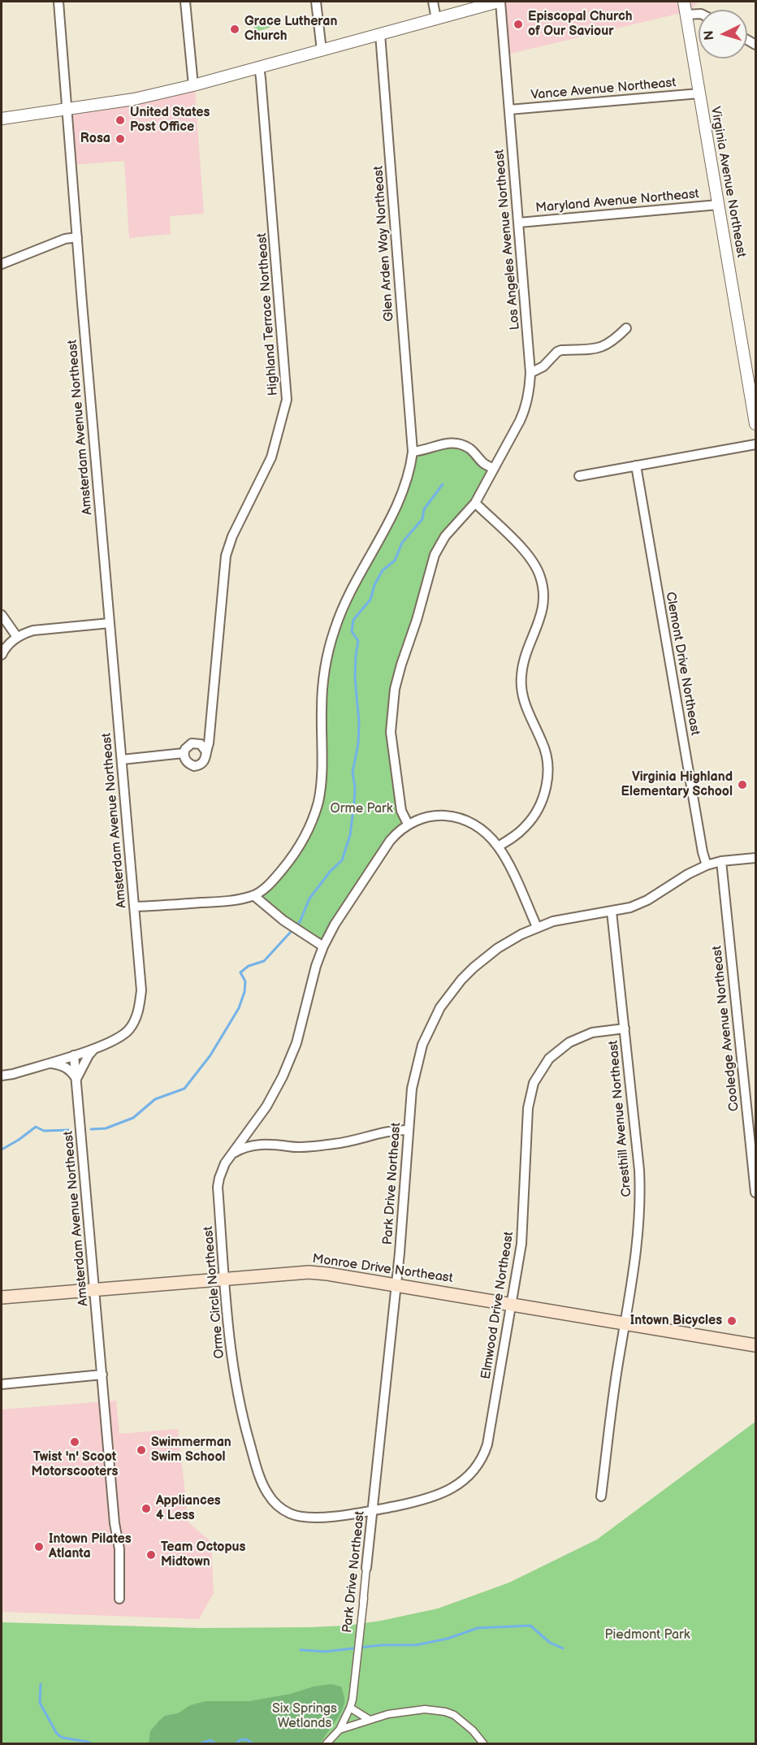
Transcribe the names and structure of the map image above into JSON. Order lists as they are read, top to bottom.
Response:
{
  "streets": {
    "main road": ["Monroe Drive Northeast"],
    "street": [
      "Vance Avenue Northeast",
      "Virginia Avenue Northeast",
      "Maryland Avenue Northeast",
      "Los Angeles Avenue Northeast",
      "Glen Arden Way Northeast",
      "Highland Terrace Northeast",
      "Amsterdam Avenue Northeast",
      "Clemont Drive Northeast",
      "Cooledge Avenue Northeast",
      "Cresthill Avenue Northeast",
      "Park Drive Northeast",
      "Orme Circle Northeast",
      "Elmwood Drive Northeast"
    ]
  },
  "crossings": [
    ["Vance Avenue Northeast", "Virginia Avenue Northeast"],
    ["Vance Avenue Northeast", "Los Angeles Avenue Northeast"],
    ["Virginia Avenue Northeast", "Maryland Avenue Northeast"],
    ["Maryland Avenue Northeast", "Los Angeles Avenue Northeast"],
    ["Los Angeles Avenue Northeast", "Orme Circle Northeast"],
    ["Amsterdam Avenue Northeast", "Monroe Drive Northeast"],
    ["Clemont Drive Northeast", "Park Drive Northeast"],
    ["Cooledge Avenue Northeast", "Park Drive Northeast"],
    ["Cresthill Avenue Northeast", "Park Drive Northeast"],
    ["Cresthill Avenue Northeast", "Monroe Drive Northeast"],
    ["Cresthill Avenue Northeast", "Elmwood Drive Northeast"],
    ["Park Drive Northeast", "Monroe Drive Northeast"],
    ["Park Drive Northeast", "Orme Circle Northeast"],
    ["Park Drive Northeast", "Elmwood Drive Northeast"],
    ["Monroe Drive Northeast", "Orme Circle Northeast"],
    ["Monroe Drive Northeast", "Elmwood Drive Northeast"],
    ["Orme Circle Northeast", "Elmwood Drive Northeast"]
  ],
  "parks": ["Orme Park", "Piedmont Park", "Six Springs Wetlands"],
  "places": [
    "Episcopal Church of Our Saviour",
    "Grace Lutheran Church",
    "United States Post Office",
    "Rosa",
    "Virginia Highland Elementary School",
    "Intown Bicycles",
    "Twist 'n' Scoot Motorscooters",
    "Swimmerman Swim School",
    "Appliances 4 Less",
    "Intown Pilates Atlanta",
    "Team Octopus Midtown"
  ],
  "north": "left"
}
